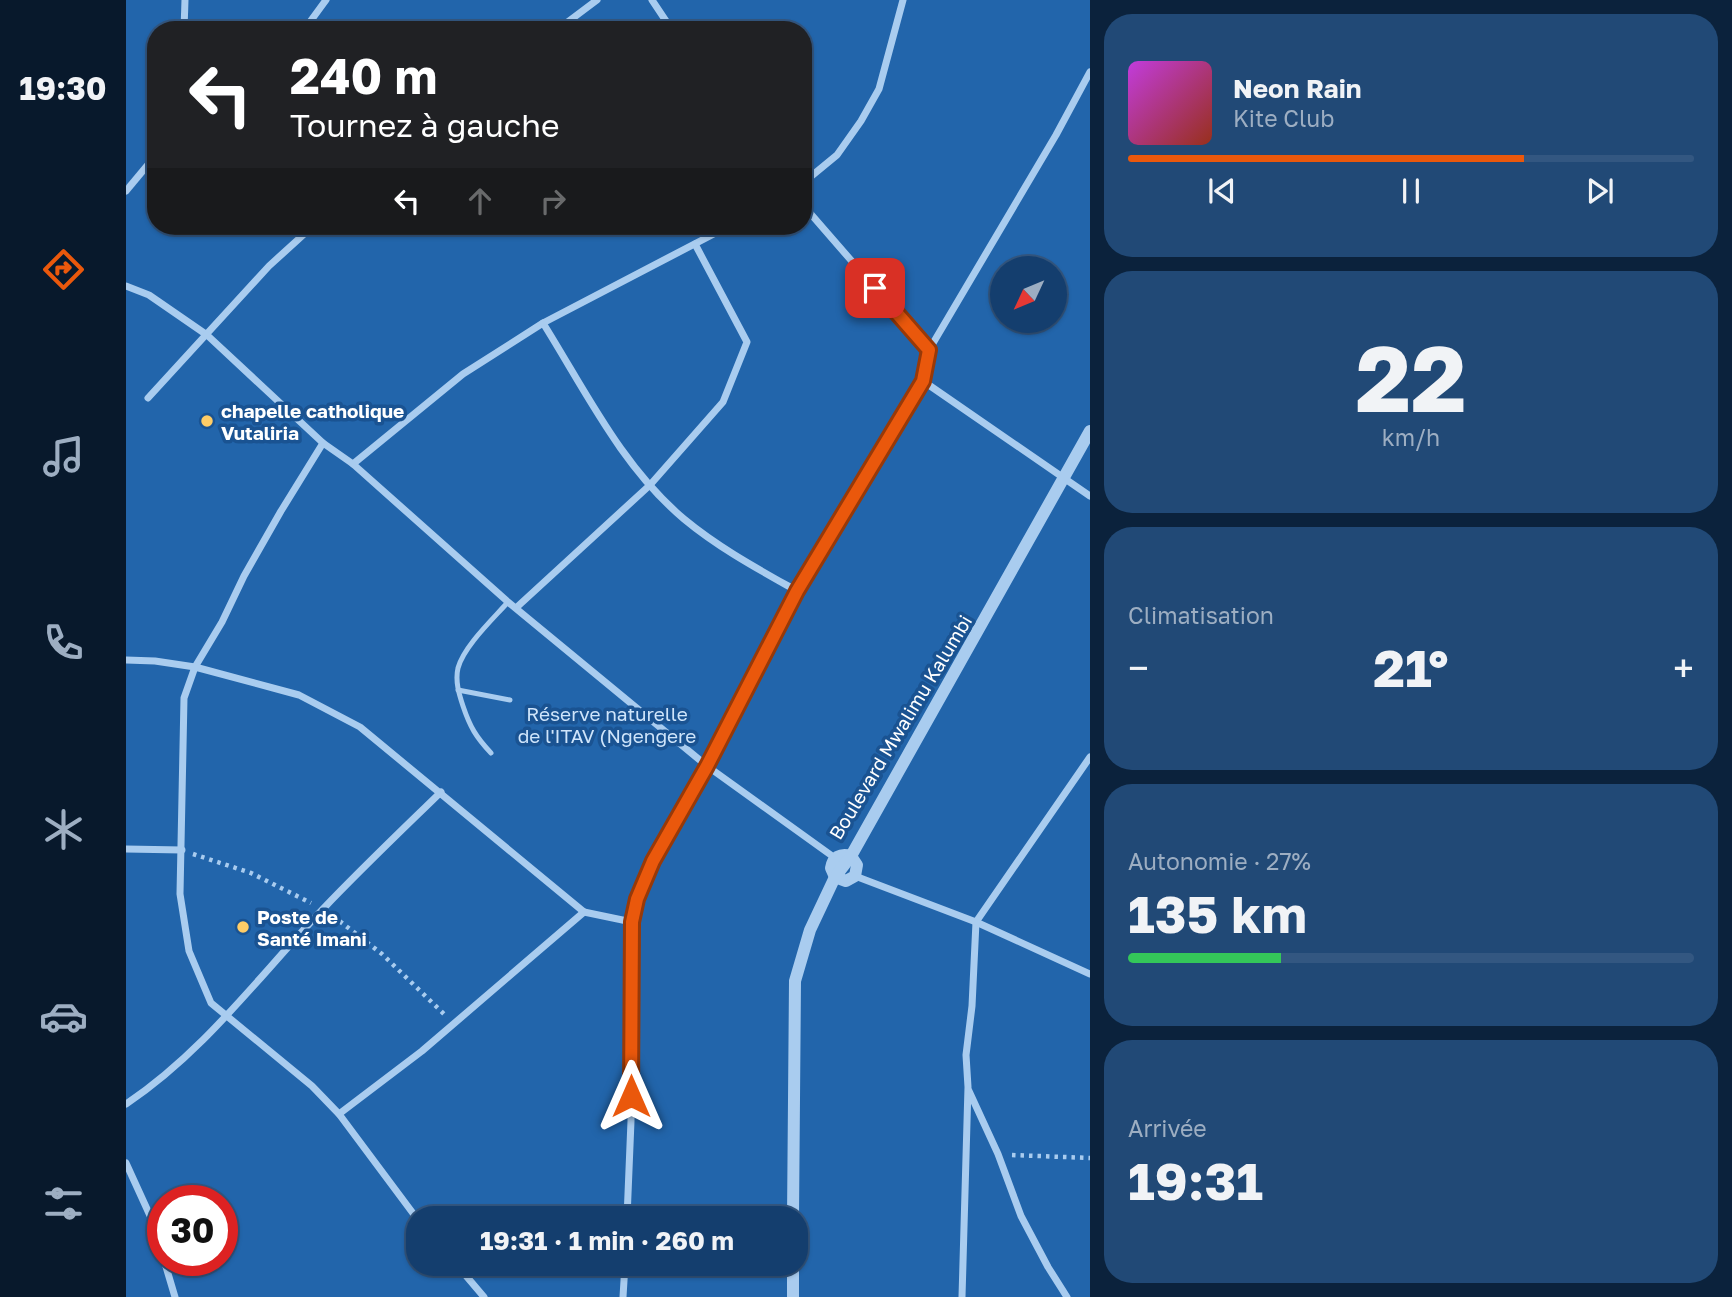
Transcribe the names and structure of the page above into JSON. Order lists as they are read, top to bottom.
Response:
{
  "streets": {
    "street": ["Boulevard Mwalimu Kalumbi"]
  },
  "parks": ["Réserve naturelle de l'ITAV (Ngengere"],
  "places": ["chapelle catholique Vutaliria", "Poste de Santé Imani"],
  "north": "bottom left",
  "page": {
    "tabs": "19:30",
    "turn": ["240 m", "Tournez à gauche"],
    "song": ["Neon Rain", "Kite Club"],
    "tile": [
      ["22", "km/h"],
      "Climatisation",
      ["Autonomie · 27%", "135 km"],
      ["Arrivée", "19:31"]
    ],
    "heat": ["−", "21°", "+"],
    "limit": "30",
    "trip": "19:31 · 1 min · 260 m"
  }
}
